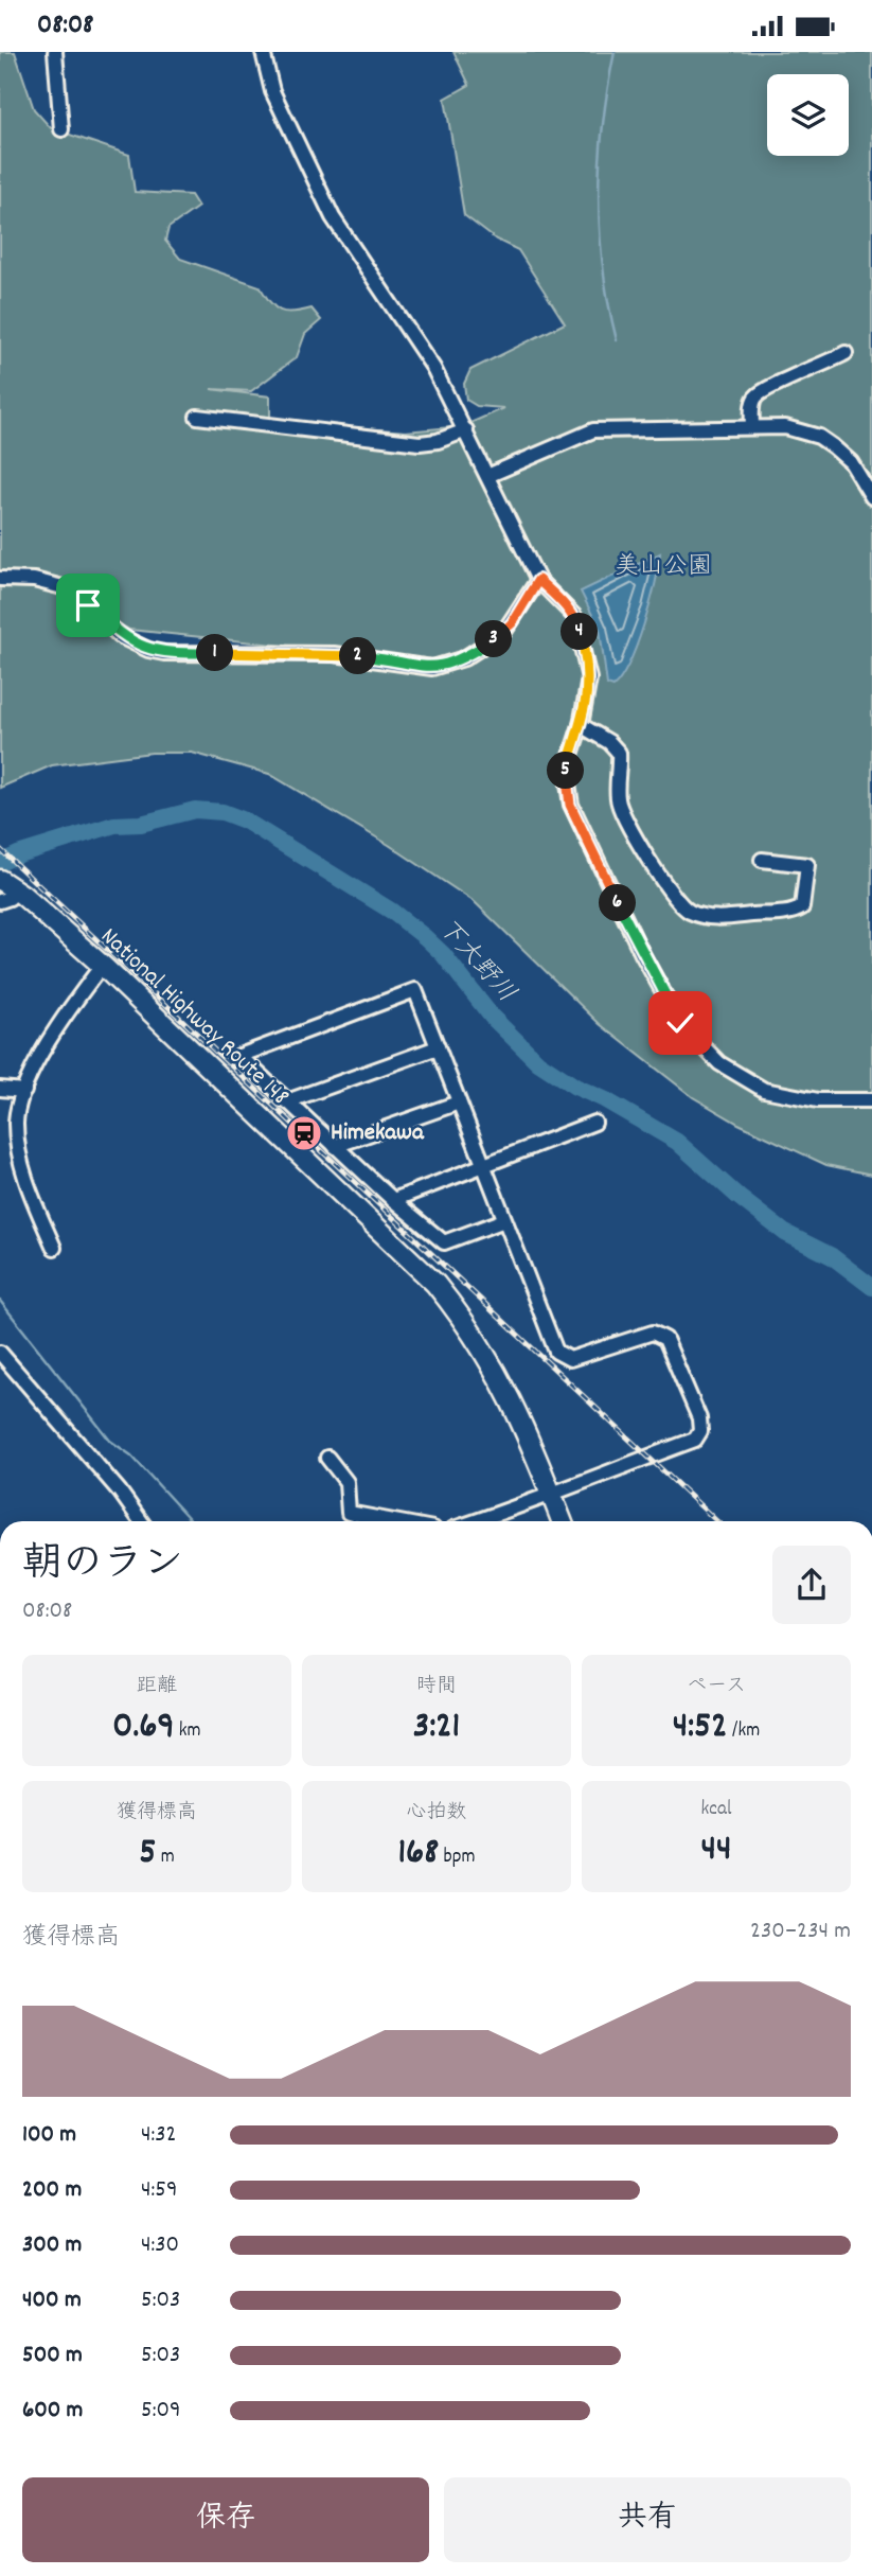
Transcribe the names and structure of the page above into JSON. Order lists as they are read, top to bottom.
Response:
{
  "streets": {
    "highway": ["National Highway Route 148"]
  },
  "water": ["下大野川"],
  "parks": ["美山公園"],
  "places": {
    "station": ["Himekawa"]
  },
  "page": {
    "status": "08:08",
    "pins": [
      "4",
      "3",
      "1",
      "2",
      "5",
      "6"
    ],
    "heading": ["朝のラン", "08:08"],
    "stats": [
      ["距離", "0.69 km"],
      ["時間", "3:21"],
      ["ペース", "4:52 /km"],
      ["獲得標高", "5 m"],
      ["心拍数", "168 bpm"],
      ["kcal", "44"]
    ],
    "chart": ["獲得標高", "230–234 m"],
    "list": [
      {
        "name": "100 m",
        "note": "4:32"
      },
      {
        "name": "200 m",
        "note": "4:59"
      },
      {
        "name": "300 m",
        "note": "4:30"
      },
      {
        "name": "400 m",
        "note": "5:03"
      },
      {
        "name": "500 m",
        "note": "5:03"
      },
      {
        "name": "600 m",
        "note": "5:09"
      }
    ],
    "buttons": ["保存", "共有"]
  }
}
